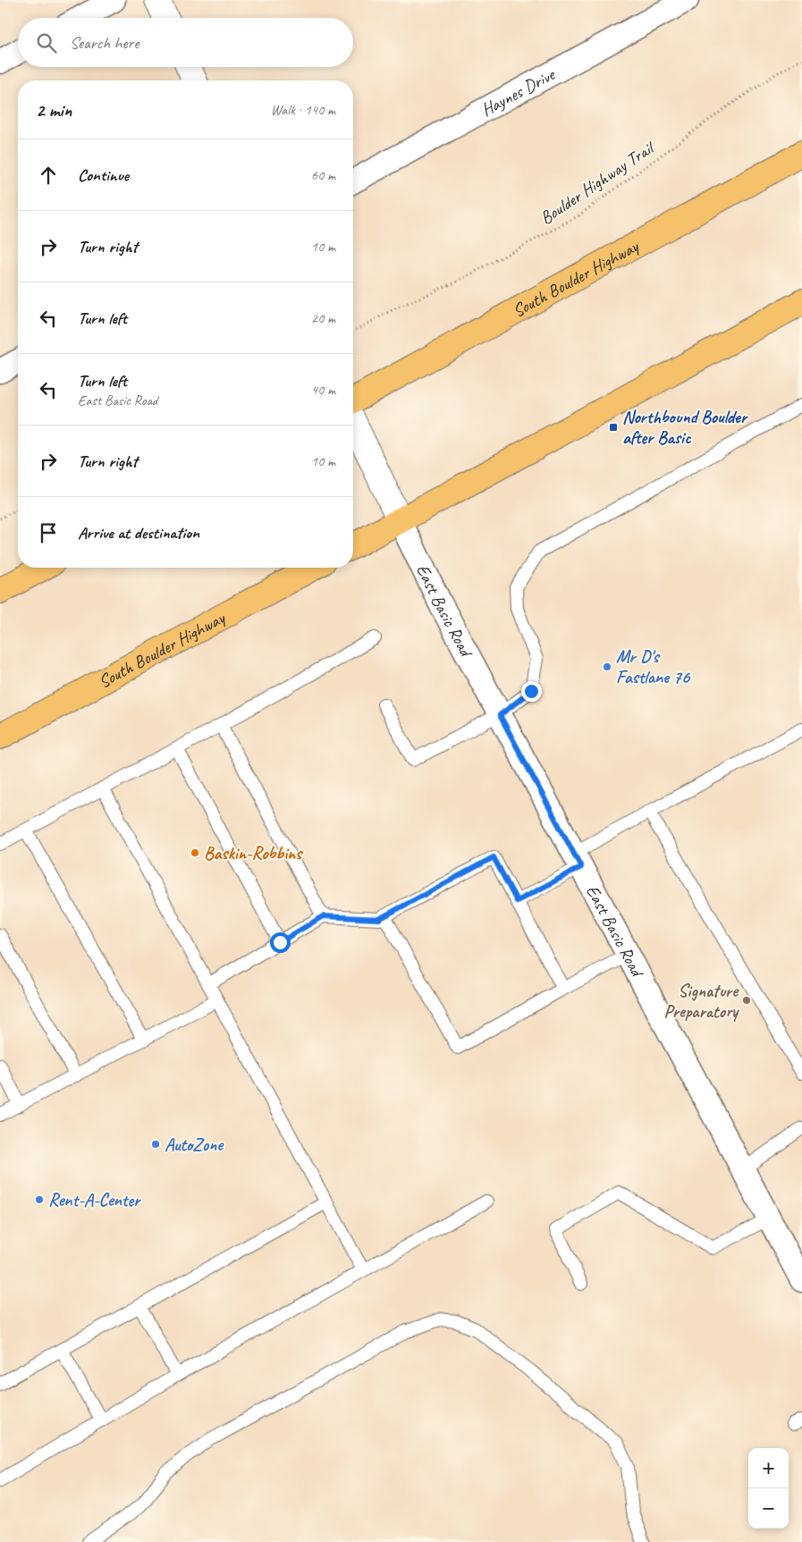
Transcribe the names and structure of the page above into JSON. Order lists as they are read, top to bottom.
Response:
{
  "streets": {
    "main road": ["South Boulder Highway"],
    "street": ["Haynes Drive", "East Basic Road"],
    "path": ["Boulder Highway Trail"]
  },
  "places": {
    "transit": ["Northbound Boulder after Basic"],
    "other": [
      "Mr D's Fastlane 76",
      "Baskin-Robbins",
      "Signature Preparatory",
      "AutoZone",
      "Rent-A-Center"
    ]
  },
  "page": {
    "search": "Search here",
    "heading": ["2 min", "Walk · 140 m"],
    "list": [
      ["Continue", "60 m"],
      ["Turn right", "10 m"],
      ["Turn left", "20 m"],
      ["Turn left", "East Basic Road", "40 m"],
      ["Turn right", "10 m"],
      "Arrive at destination"
    ],
    "map_buttons": ["+", "−"]
  }
}
